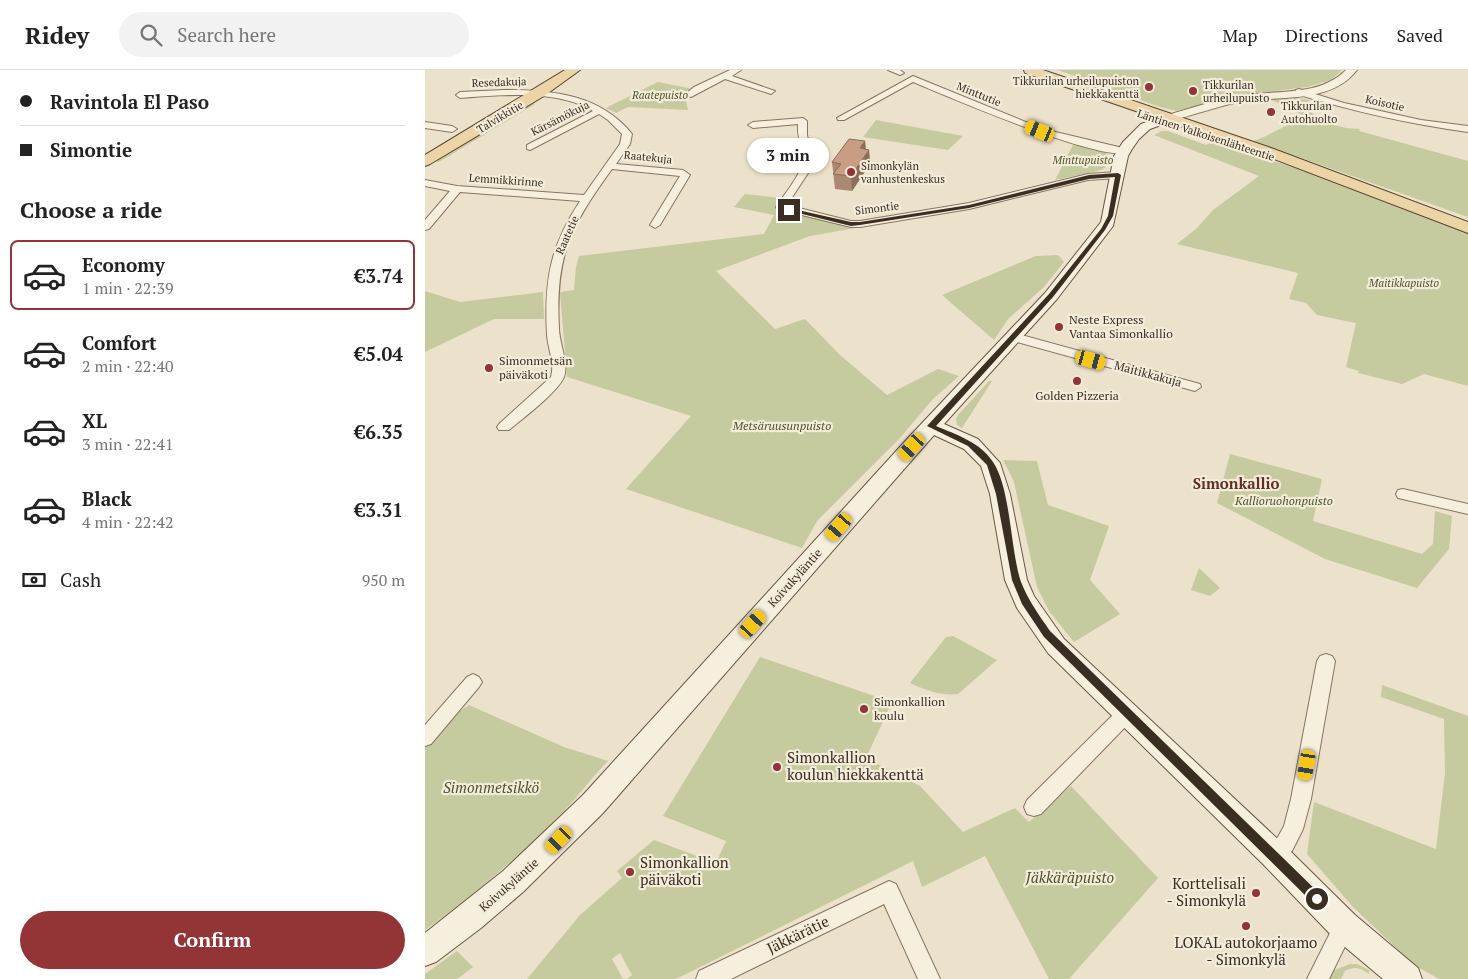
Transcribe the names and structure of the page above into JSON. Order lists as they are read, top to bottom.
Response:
{
  "streets": {
    "main road": ["Talvikkitie", "Läntinen Valkoisenlähteentie", "Koivukyläntie"],
    "street": [
      "Resedakuja",
      "Minttutie",
      "Koisotie",
      "Kärsämökuja",
      "Raatekuja",
      "Lemmikkirinne",
      "Simontie",
      "Raatetie",
      "Maitikkakuja",
      "Jäkkärätie"
    ]
  },
  "crossings": [
    ["Resedakuja", "Talvikkitie"],
    ["Resedakuja", "Raatetie"],
    ["Minttutie", "Koivukyläntie"],
    ["Talvikkitie", "Raatetie"],
    ["Kärsämökuja", "Raatetie"],
    ["Raatekuja", "Raatetie"],
    ["Lemmikkirinne", "Raatetie"],
    ["Simontie", "Koivukyläntie"],
    ["Maitikkakuja", "Koivukyläntie"]
  ],
  "districts": ["Simonkallio"],
  "parks": [
    "Raatepuisto",
    "Minttupuisto",
    "Maitikkapuisto",
    "Metsäruusunpuisto",
    "Kallioruohonpuisto",
    "Simonmetsikkö",
    "Jäkkäräpuisto"
  ],
  "places": [
    "Tikkurilan urheilupuiston hiekkakenttä",
    "Tikkurilan urheilupuisto",
    "Tikkurilan Autohuolto",
    "Simonkylän vanhustenkeskus",
    "Neste Express Vantaa Simonkallio",
    "Simonmetsän päiväkoti",
    "Golden Pizzeria",
    "Simonkallion koulu",
    "Simonkallion koulun hiekkakenttä",
    "Simonkallion päiväkoti",
    "Korttelisali - Simonkylä",
    "LOKAL autokorjaamo - Simonkylä"
  ],
  "page": {
    "header": "Ridey",
    "search": "Search here",
    "nav": ["Map", "Directions", "Saved"],
    "banner": ["Ravintola El Paso", "Simontie"],
    "bubble": "3 min",
    "heading": "Choose a ride",
    "list": [
      {
        "name": "Economy",
        "note": "1 min · 22:39",
        "value": "€3.74"
      },
      {
        "name": "Comfort",
        "note": "2 min · 22:40",
        "value": "€5.04"
      },
      {
        "name": "XL",
        "note": "3 min · 22:41",
        "value": "€6.35"
      },
      {
        "name": "Black",
        "note": "4 min · 22:42",
        "value": "€3.31"
      }
    ],
    "pay": ["Cash", "950 m"],
    "buttons": "Confirm"
  }
}
